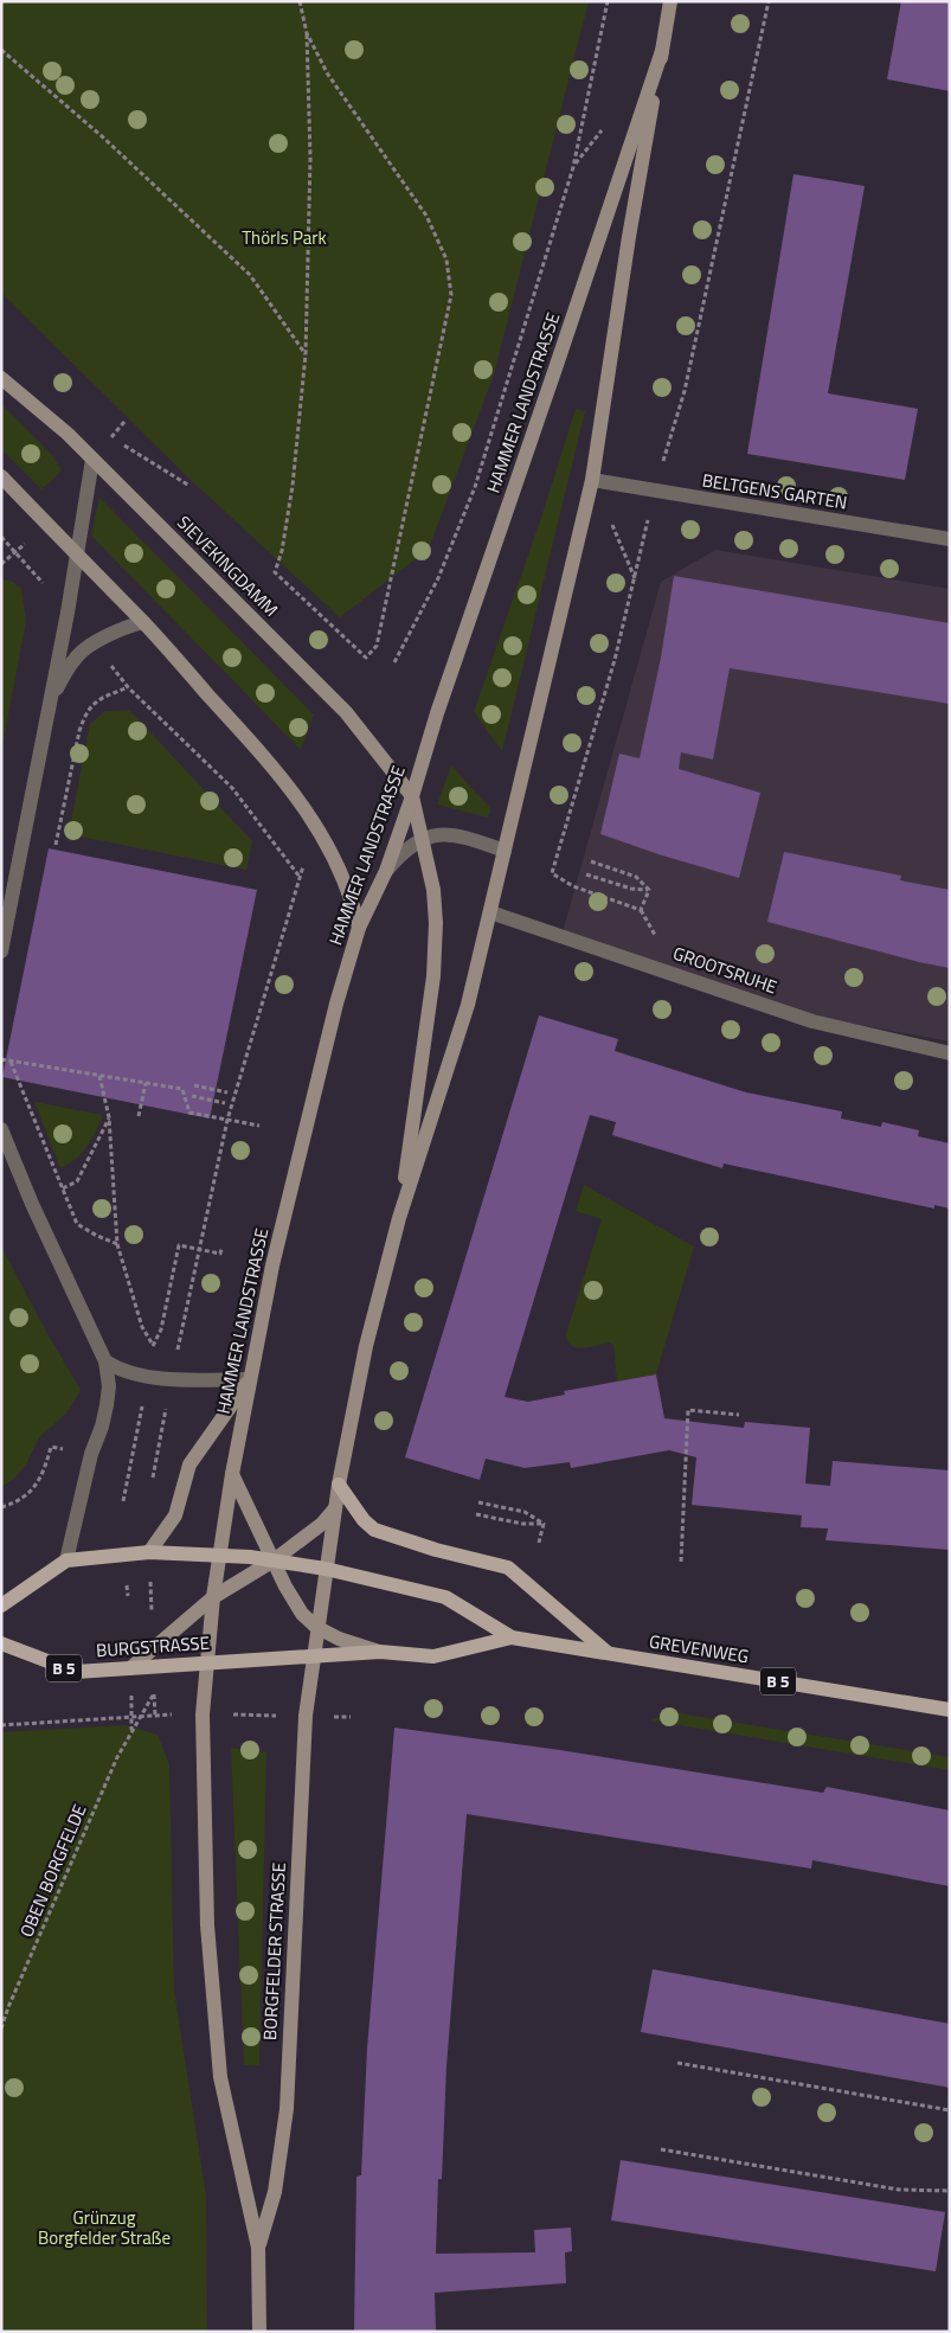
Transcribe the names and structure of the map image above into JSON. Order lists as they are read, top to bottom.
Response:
{
  "streets": {
    "main road": [
      "HAMMER LANDSTRASSE",
      "SIEVEKINGDAMM",
      "BURGSTRASSE",
      "GREVENWEG",
      "B 5",
      "BORGFELDER STRASSE"
    ],
    "street": ["BELTGENS GARTEN", "GROOTSRUHE"],
    "path": ["OBEN BORGFELDE"]
  },
  "crossings": [
    ["HAMMER LANDSTRASSE", "BELTGENS GARTEN"],
    ["HAMMER LANDSTRASSE", "SIEVEKINGDAMM"],
    ["HAMMER LANDSTRASSE", "GROOTSRUHE"],
    ["HAMMER LANDSTRASSE", "BURGSTRASSE"],
    ["HAMMER LANDSTRASSE", "GREVENWEG"],
    ["HAMMER LANDSTRASSE", "B 5"],
    ["HAMMER LANDSTRASSE", "BORGFELDER STRASSE"],
    ["BURGSTRASSE", "GREVENWEG"],
    ["BURGSTRASSE", "BORGFELDER STRASSE"],
    ["GREVENWEG", "B 5"],
    ["GREVENWEG", "BORGFELDER STRASSE"]
  ],
  "parks": ["Thörls Park", "Grünzug Borgfelder Straße"]
}
